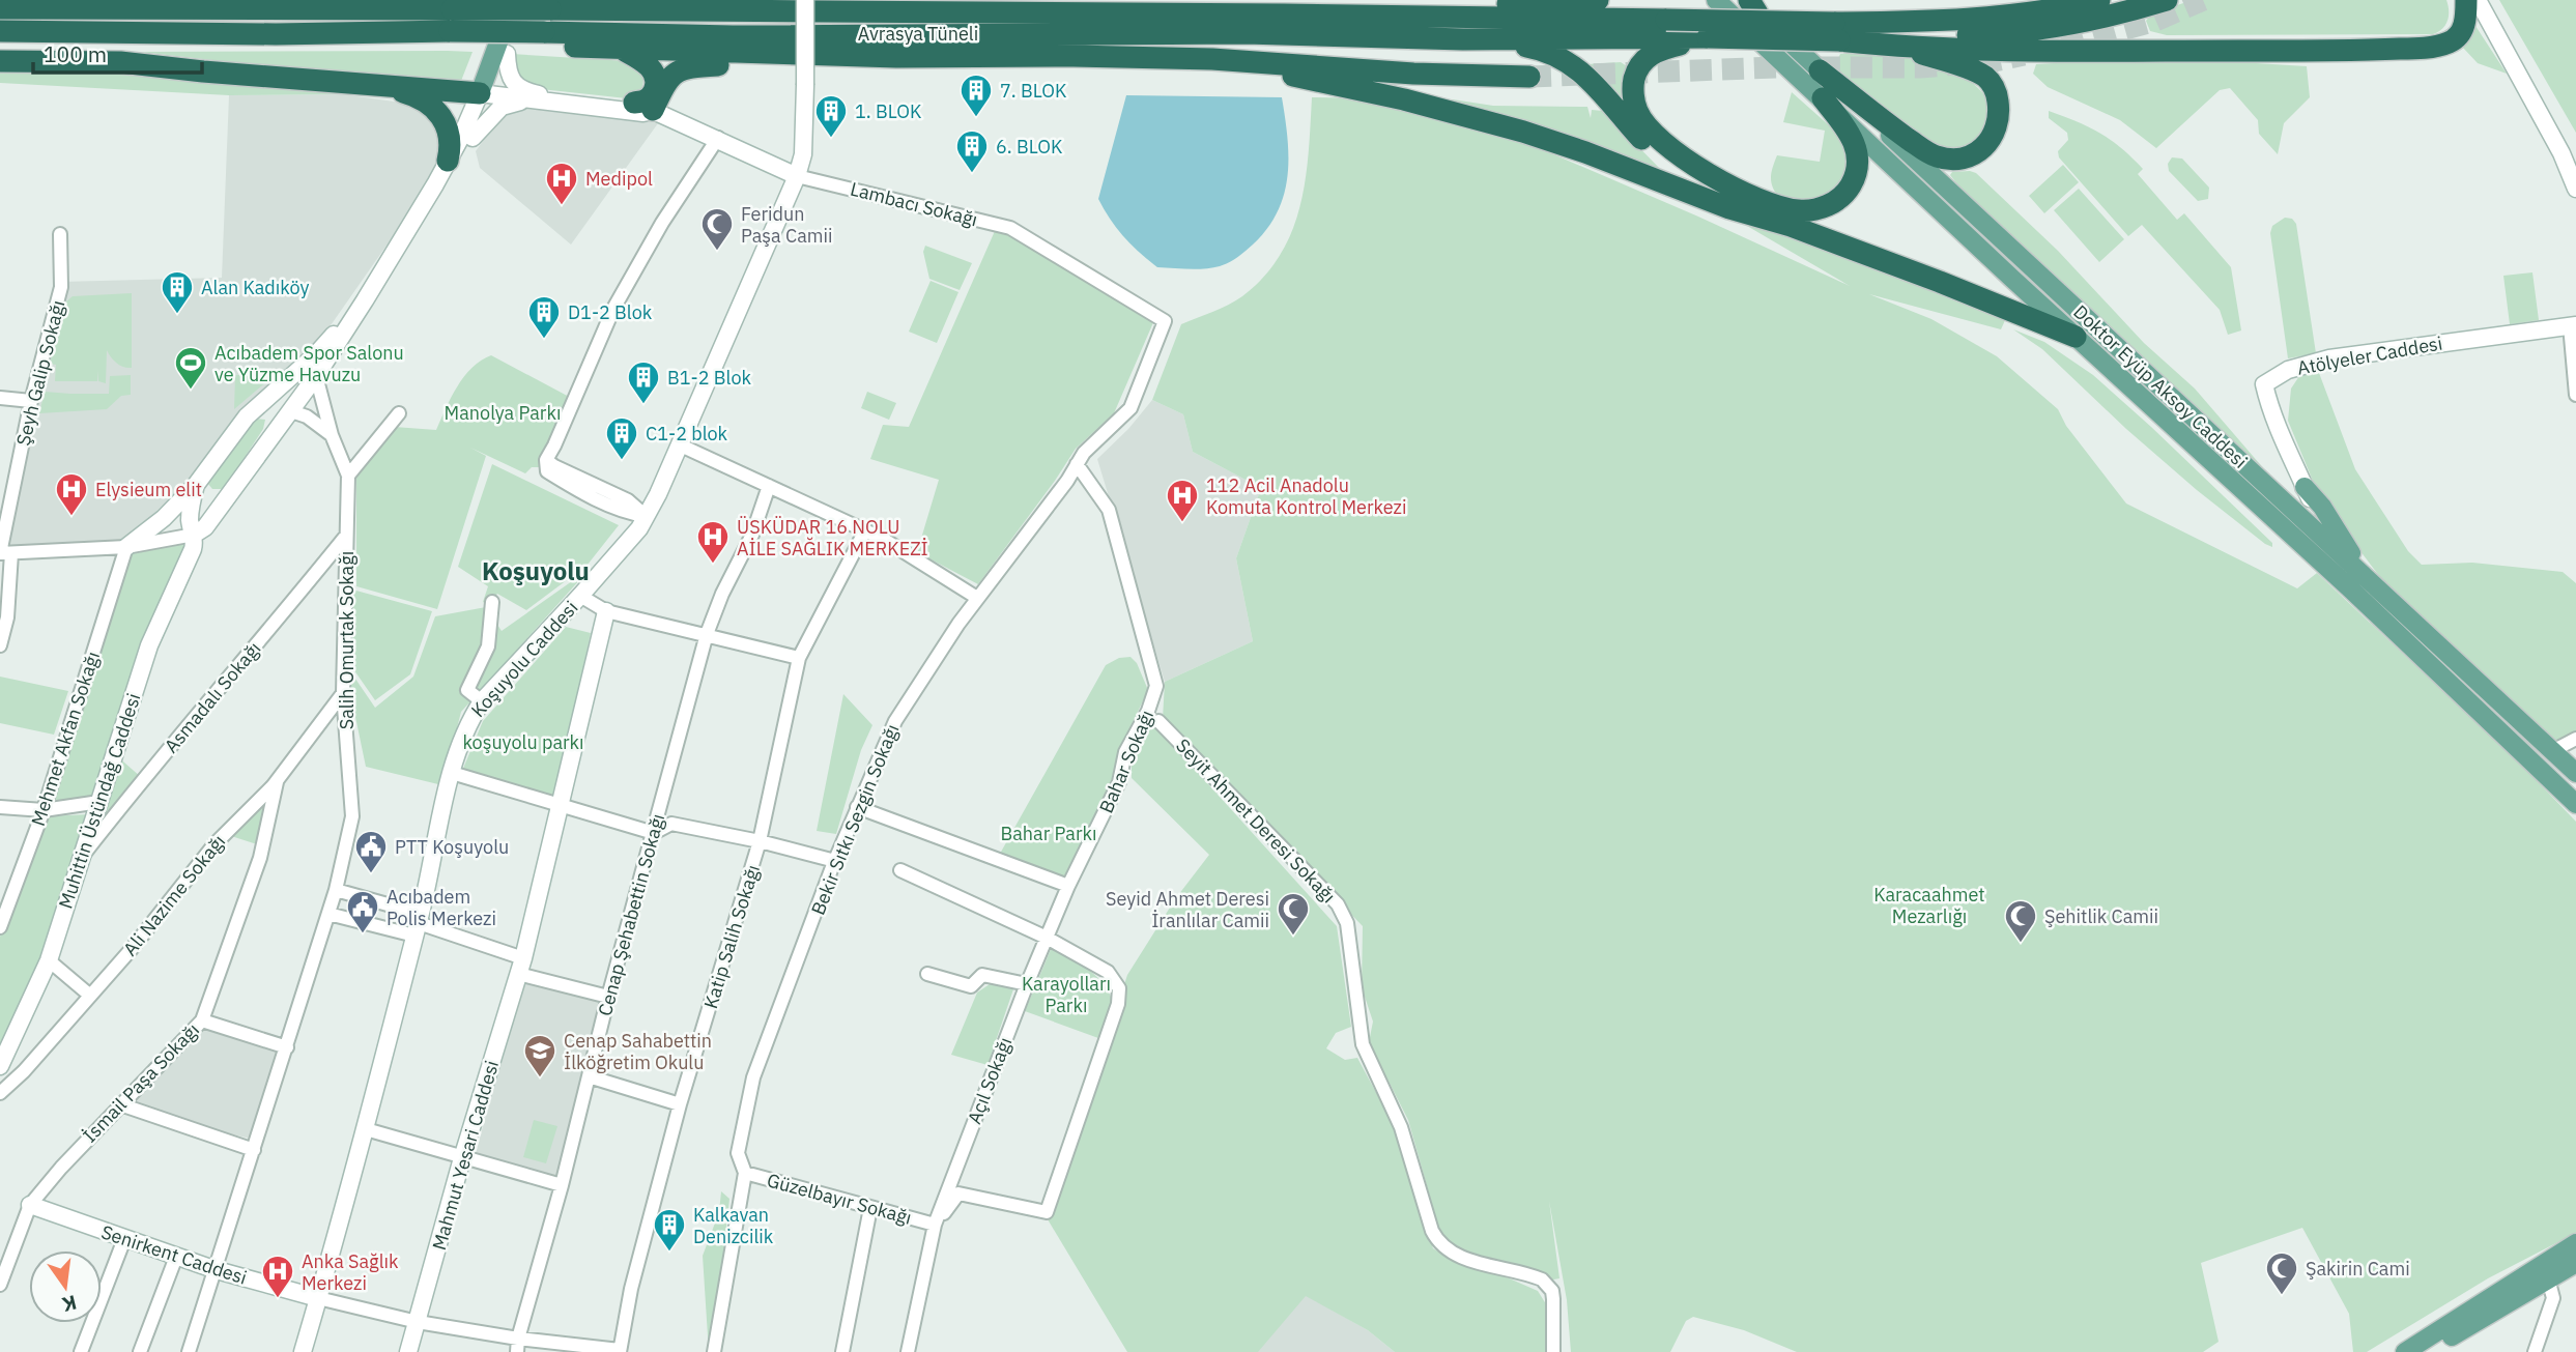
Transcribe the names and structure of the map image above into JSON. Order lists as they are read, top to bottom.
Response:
{
  "streets": {
    "highway": ["Avrasya Tüneli"],
    "main road": ["Doktor Eyüp Aksoy Caddesi"],
    "street": [
      "Lambacı Sokağı",
      "Atölyeler Caddesi",
      "Şeyh Galip Sokağı",
      "Salih Omurtak Sokağı",
      "Koşuyolu Caddesi",
      "Asmadalı Sokağı",
      "Mehmet Akfan Sokağı",
      "Bahar Sokağı",
      "Muhittin Üstündağ Caddesi",
      "Bekir Sıtkı Sezgin Sokağı",
      "Seyit Ahmet Deresi Sokağı",
      "Ali Nazime Sokağı",
      "Cenap Şehabettin Sokağı",
      "Katip Salih Sokağı",
      "Açıl Sokağı",
      "İsmail Paşa Sokağı",
      "Mahmut Yesari Caddesi",
      "Güzelbayır Sokağı",
      "Senirkent Caddesi"
    ]
  },
  "crossings": [
    ["Lambacı Sokağı", "Koşuyolu Caddesi"],
    ["Lambacı Sokağı", "Bekir Sıtkı Sezgin Sokağı"],
    ["Atölyeler Caddesi", "Doktor Eyüp Aksoy Caddesi"],
    ["Salih Omurtak Sokağı", "Asmadalı Sokağı"],
    ["Salih Omurtak Sokağı", "Muhittin Üstündağ Caddesi"],
    ["Salih Omurtak Sokağı", "Ali Nazime Sokağı"],
    ["Salih Omurtak Sokağı", "Senirkent Caddesi"],
    ["Koşuyolu Caddesi", "Senirkent Caddesi"],
    ["Asmadalı Sokağı", "Muhittin Üstündağ Caddesi"],
    ["Mehmet Akfan Sokağı", "Muhittin Üstündağ Caddesi"],
    ["Bahar Sokağı", "Bekir Sıtkı Sezgin Sokağı"],
    ["Bahar Sokağı", "Açıl Sokağı"],
    ["Bahar Sokağı", "Güzelbayır Sokağı"],
    ["Bekir Sıtkı Sezgin Sokağı", "Güzelbayır Sokağı"],
    ["Ali Nazime Sokağı", "İsmail Paşa Sokağı"],
    ["Açıl Sokağı", "Güzelbayır Sokağı"],
    ["İsmail Paşa Sokağı", "Senirkent Caddesi"]
  ],
  "districts": ["Koşuyolu"],
  "parks": [
    "Manolya Parkı",
    "koşuyolu parkı",
    "Bahar Parkı",
    "Karacaahmet Mezarlığı",
    "Karayolları Parkı"
  ],
  "places": {
    "building": [
      "7. BLOK",
      "1. BLOK",
      "6. BLOK",
      "Alan Kadıköy",
      "D1-2 Blok",
      "B1-2 Blok",
      "C1-2 blok",
      "Kalkavan Denizcilik"
    ],
    "hospital": [
      "Medipol",
      "Elysieum elit",
      "112 Acil Anadolu Komuta Kontrol Merkezi",
      "ÜSKÜDAR 16 NOLU AİLE SAĞLIK MERKEZİ",
      "Anka Sağlık Merkezi"
    ],
    "mosque": [
      "Feridun Paşa Camii",
      "Seyid Ahmet Deresi İranlılar Camii",
      "Şehitlik Camii",
      "Şakirin Cami"
    ],
    "sports": ["Acıbadem Spor Salonu ve Yüzme Havuzu"],
    "public building": ["PTT Koşuyolu", "Acıbadem Polis Merkezi"],
    "school or university": ["Cenap Sahabettin İlköğretim Okulu"]
  },
  "scale_bar": "100 m",
  "north": "bottom"
}
